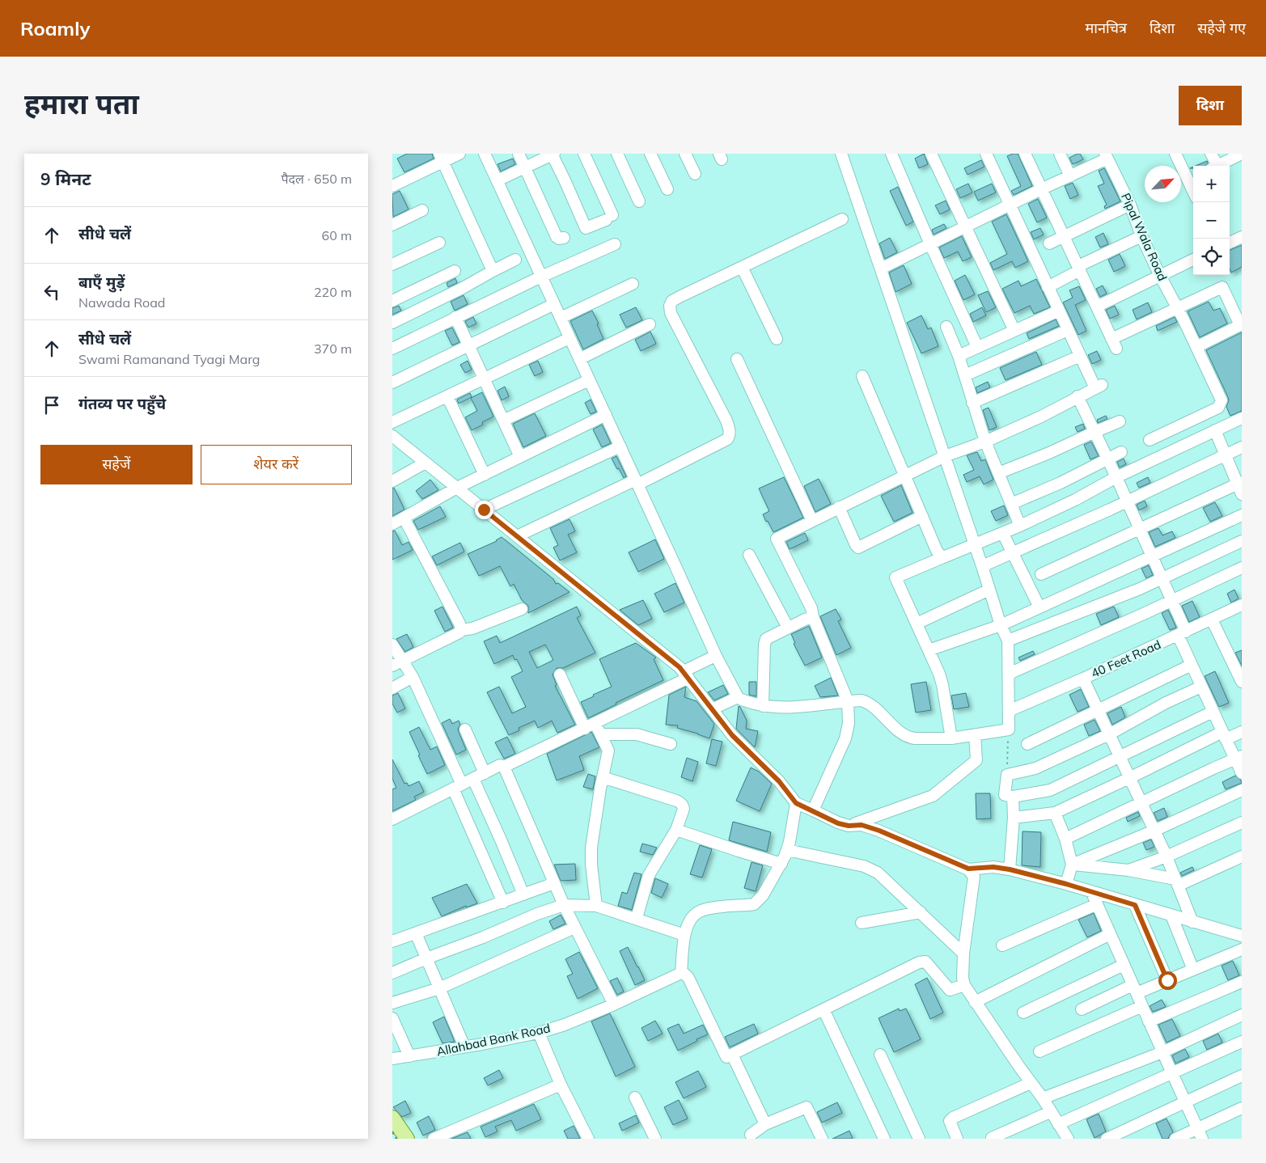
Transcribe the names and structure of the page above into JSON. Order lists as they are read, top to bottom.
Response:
{
  "streets": {
    "street": ["Pipal Wala Road", "40 Feet Road", "Allahbad Bank Road"]
  },
  "north": "top right",
  "page": {
    "header": "Roamly",
    "nav": ["मानचित्र", "दिशा", "सहेजे गए"],
    "title": "हमारा पता",
    "buttons": [
      "दिशा",
      ["सहेजें", "शेयर करें"]
    ],
    "heading": ["9 मिनट", "पैदल · 650 m"],
    "map_buttons": ["+", "−"],
    "list": [
      ["सीधे चलें", "60 m"],
      ["बाएँ मुड़ें", "Nawada Road", "220 m"],
      ["सीधे चलें", "Swami Ramanand Tyagi Marg", "370 m"],
      "गंतव्य पर पहुँचे"
    ]
  }
}
